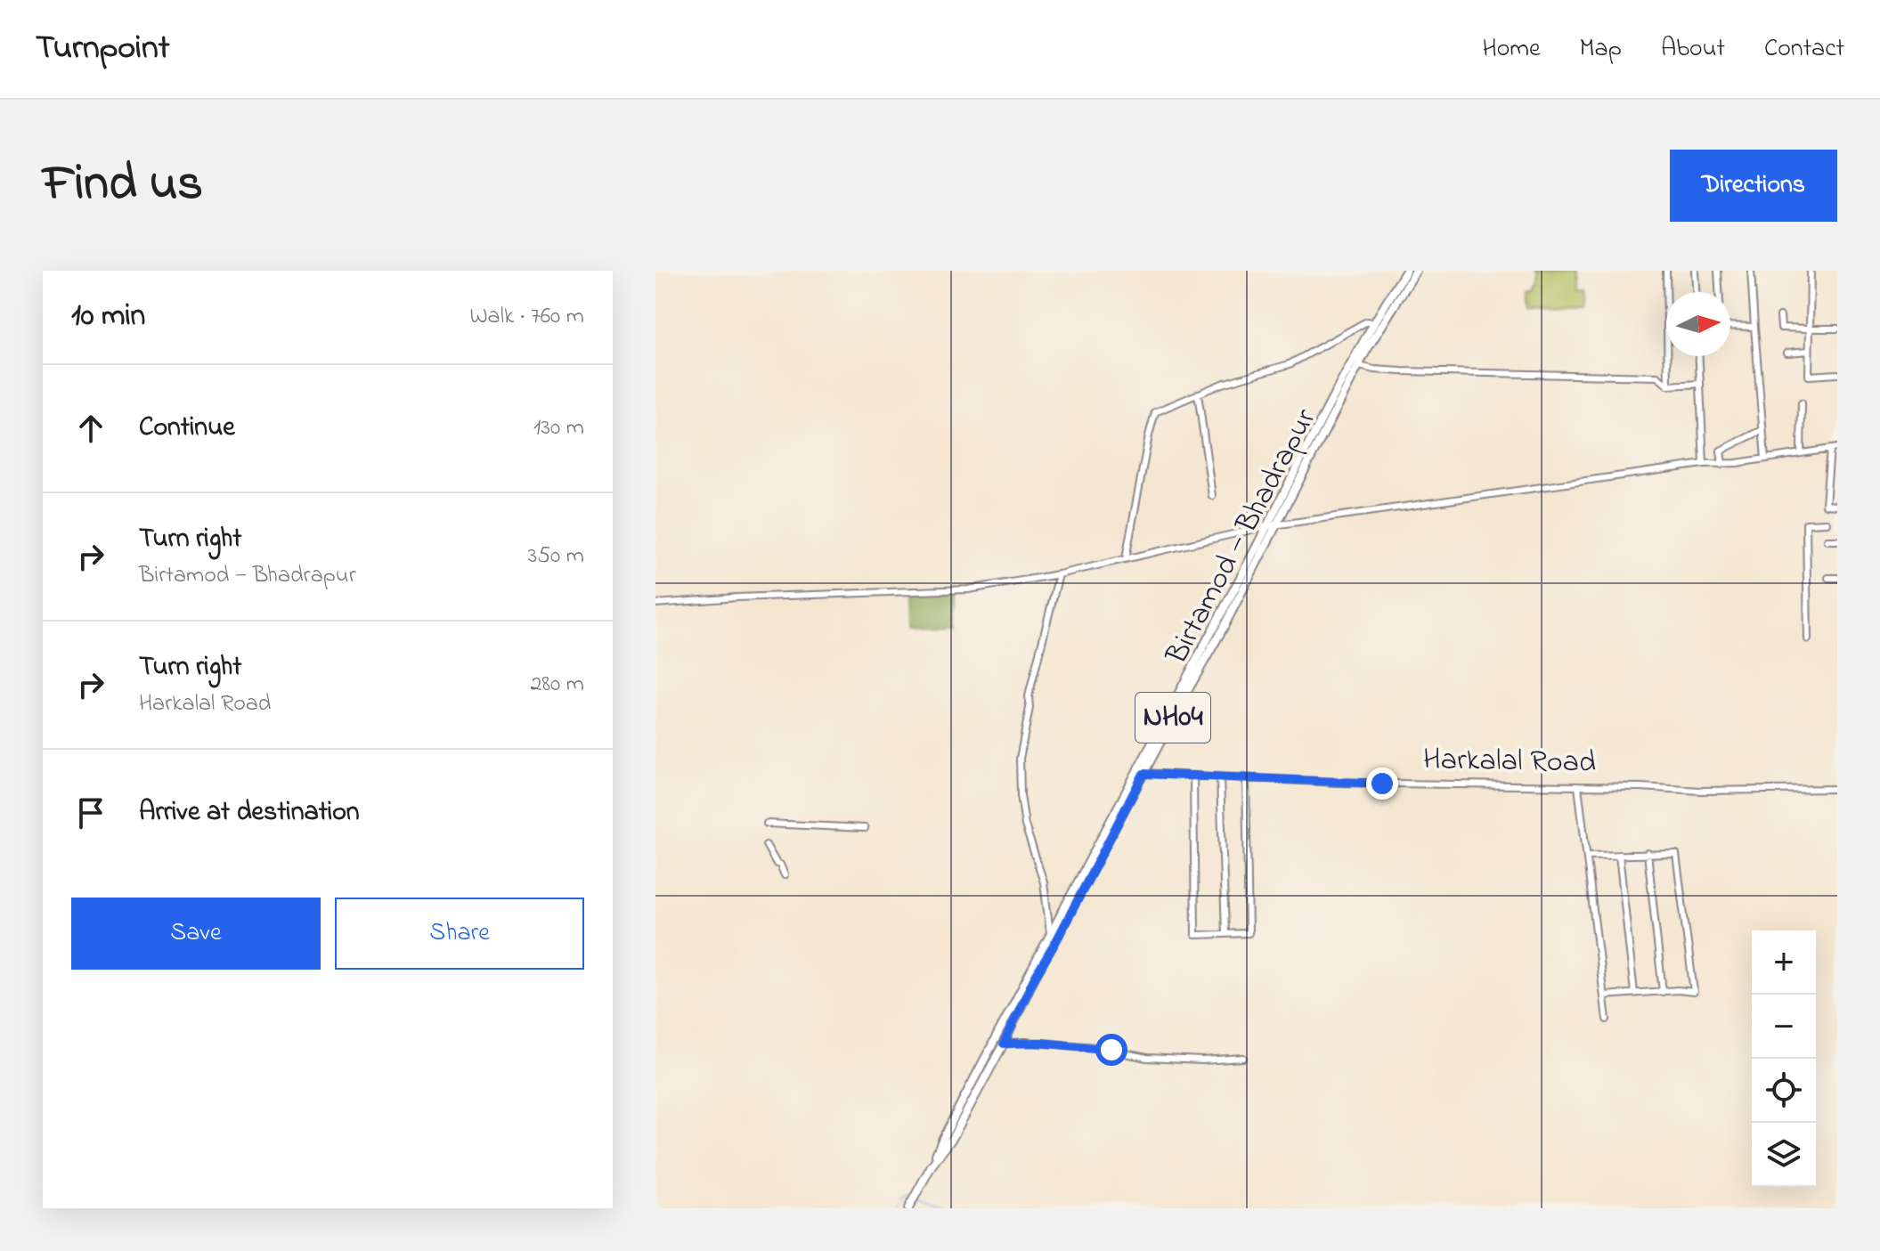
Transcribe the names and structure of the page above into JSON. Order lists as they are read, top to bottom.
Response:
{
  "streets": {
    "main road": ["Birtamod — Bhadrapur", "NH04"],
    "street": ["Harkalal Road"]
  },
  "crossings": [
    ["Birtamod — Bhadrapur", "Harkalal Road"]
  ],
  "north": "right",
  "page": {
    "header": "Turnpoint",
    "nav": [
      "Home",
      "Map",
      "About",
      "Contact"
    ],
    "title": "Find us",
    "buttons": [
      "Directions",
      ["Save", "Share"]
    ],
    "heading": ["10 min", "Walk · 760 m"],
    "list": [
      ["Continue", "130 m"],
      ["Turn right", "Birtamod — Bhadrapur", "350 m"],
      ["Turn right", "Harkalal Road", "280 m"],
      "Arrive at destination"
    ],
    "map_buttons": ["+", "−"]
  }
}
